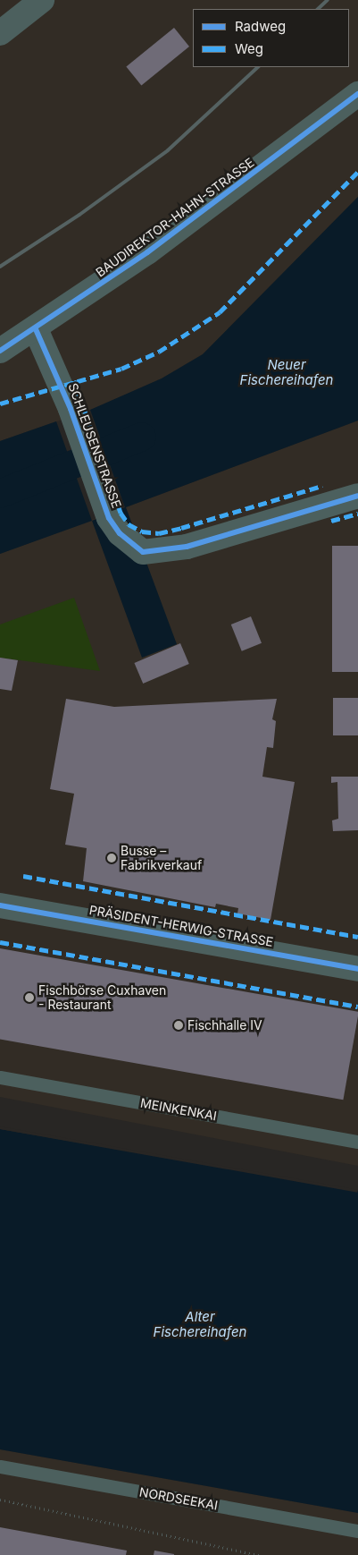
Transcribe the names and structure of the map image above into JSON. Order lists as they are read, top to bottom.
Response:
{
  "streets": {
    "street": ["BAUDIREKTOR-HAHN-STRASSE", "SCHLEUSENSTRASSE", "PRÄSIDENT-HERWIG-STRASSE"],
    "lane": ["MEINKENKAI", "NORDSEEKAI"]
  },
  "crossings": [
    ["BAUDIREKTOR-HAHN-STRASSE", "SCHLEUSENSTRASSE"]
  ],
  "water": ["Neuer Fischereihafen", "Alter Fischereihafen"],
  "places": ["Busse – Fabrikverkauf", "Fischbörse Cuxhaven - Restaurant", "Fischhalle IV"],
  "legend": ["Radweg", "Weg"]
}
